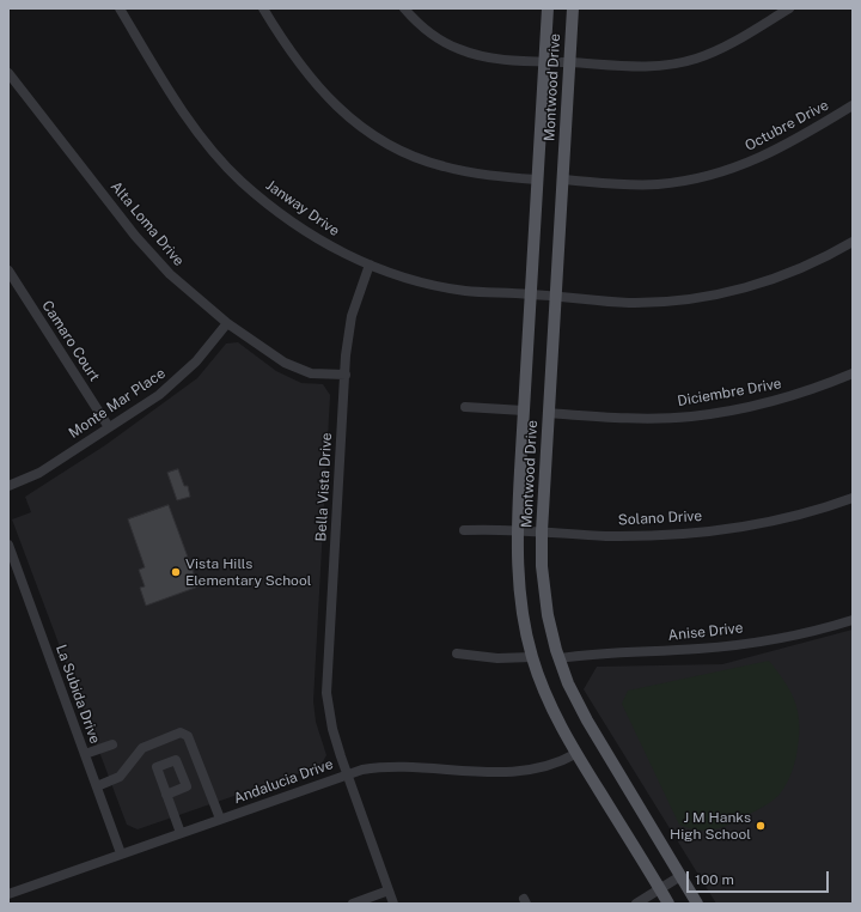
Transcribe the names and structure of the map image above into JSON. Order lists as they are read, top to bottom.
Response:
{
  "streets": {
    "main road": ["Montwood Drive"],
    "street": [
      "Octubre Drive",
      "Janway Drive",
      "Alta Loma Drive",
      "Camaro Court",
      "Diciembre Drive",
      "Monte Mar Place",
      "Bella Vista Drive",
      "Solano Drive",
      "Anise Drive",
      "La Subida Drive",
      "Andalucia Drive"
    ]
  },
  "crossings": [
    ["Montwood Drive", "Octubre Drive"],
    ["Montwood Drive", "Janway Drive"],
    ["Montwood Drive", "Diciembre Drive"],
    ["Montwood Drive", "Solano Drive"],
    ["Montwood Drive", "Anise Drive"],
    ["Montwood Drive", "Andalucia Drive"],
    ["Janway Drive", "Bella Vista Drive"],
    ["Alta Loma Drive", "Monte Mar Place"],
    ["Alta Loma Drive", "Bella Vista Drive"],
    ["Camaro Court", "Monte Mar Place"],
    ["Bella Vista Drive", "Andalucia Drive"],
    ["La Subida Drive", "Andalucia Drive"]
  ],
  "places": ["Vista Hills Elementary School", "J M Hanks High School"],
  "scale_bar": "100 m"
}
